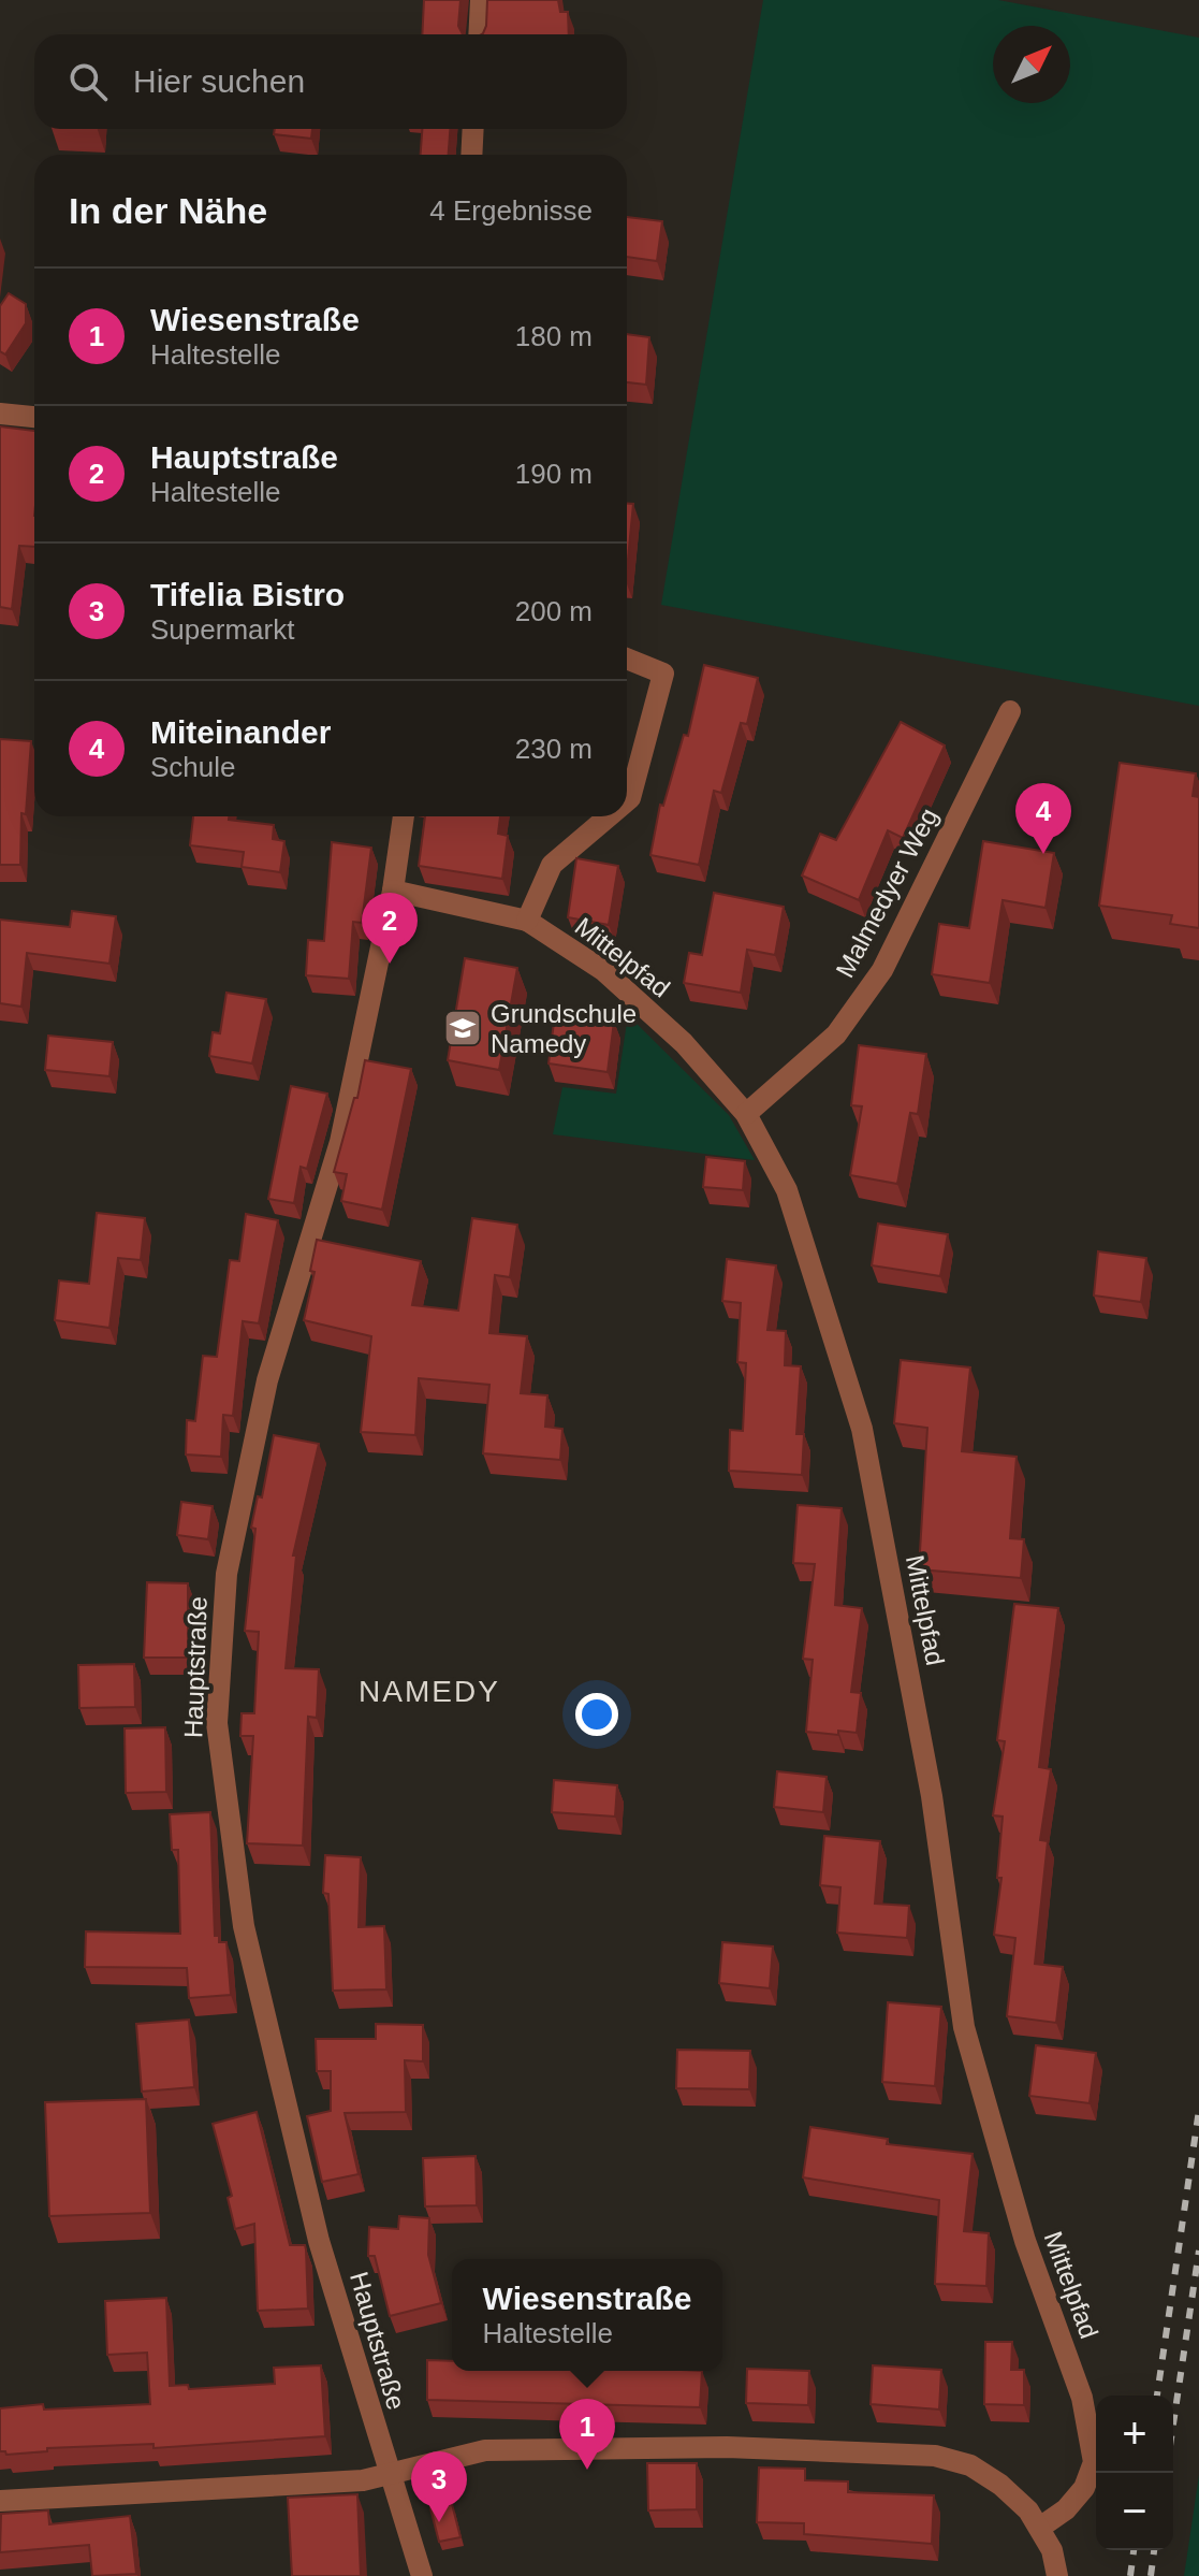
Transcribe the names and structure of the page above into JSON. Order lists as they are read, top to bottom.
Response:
{
  "streets": {
    "street": ["Malmedyer Weg", "Mittelpfad", "Hauptstraße"]
  },
  "crossings": [
    ["Malmedyer Weg", "Mittelpfad"],
    ["Mittelpfad", "Hauptstraße"]
  ],
  "districts": ["NAMEDY"],
  "places": {
    "school or university": ["Grundschule Namedy"]
  },
  "north": "top right",
  "page": {
    "search": "Hier suchen",
    "heading": ["In der Nähe", "4 Ergebnisse"],
    "list": [
      {
        "mark": "1",
        "name": "Wiesenstraße",
        "note": "Haltestelle",
        "value": "180 m"
      },
      {
        "mark": "2",
        "name": "Hauptstraße",
        "note": "Haltestelle",
        "value": "190 m"
      },
      {
        "mark": "3",
        "name": "Tifelia Bistro",
        "note": "Supermarkt",
        "value": "200 m"
      },
      {
        "mark": "4",
        "name": "Miteinander",
        "note": "Schule",
        "value": "230 m"
      }
    ],
    "pins": [
      "4",
      "2",
      "1",
      "3"
    ],
    "popup": ["Wiesenstraße", "Haltestelle"],
    "map_buttons": ["+", "−"]
  }
}
